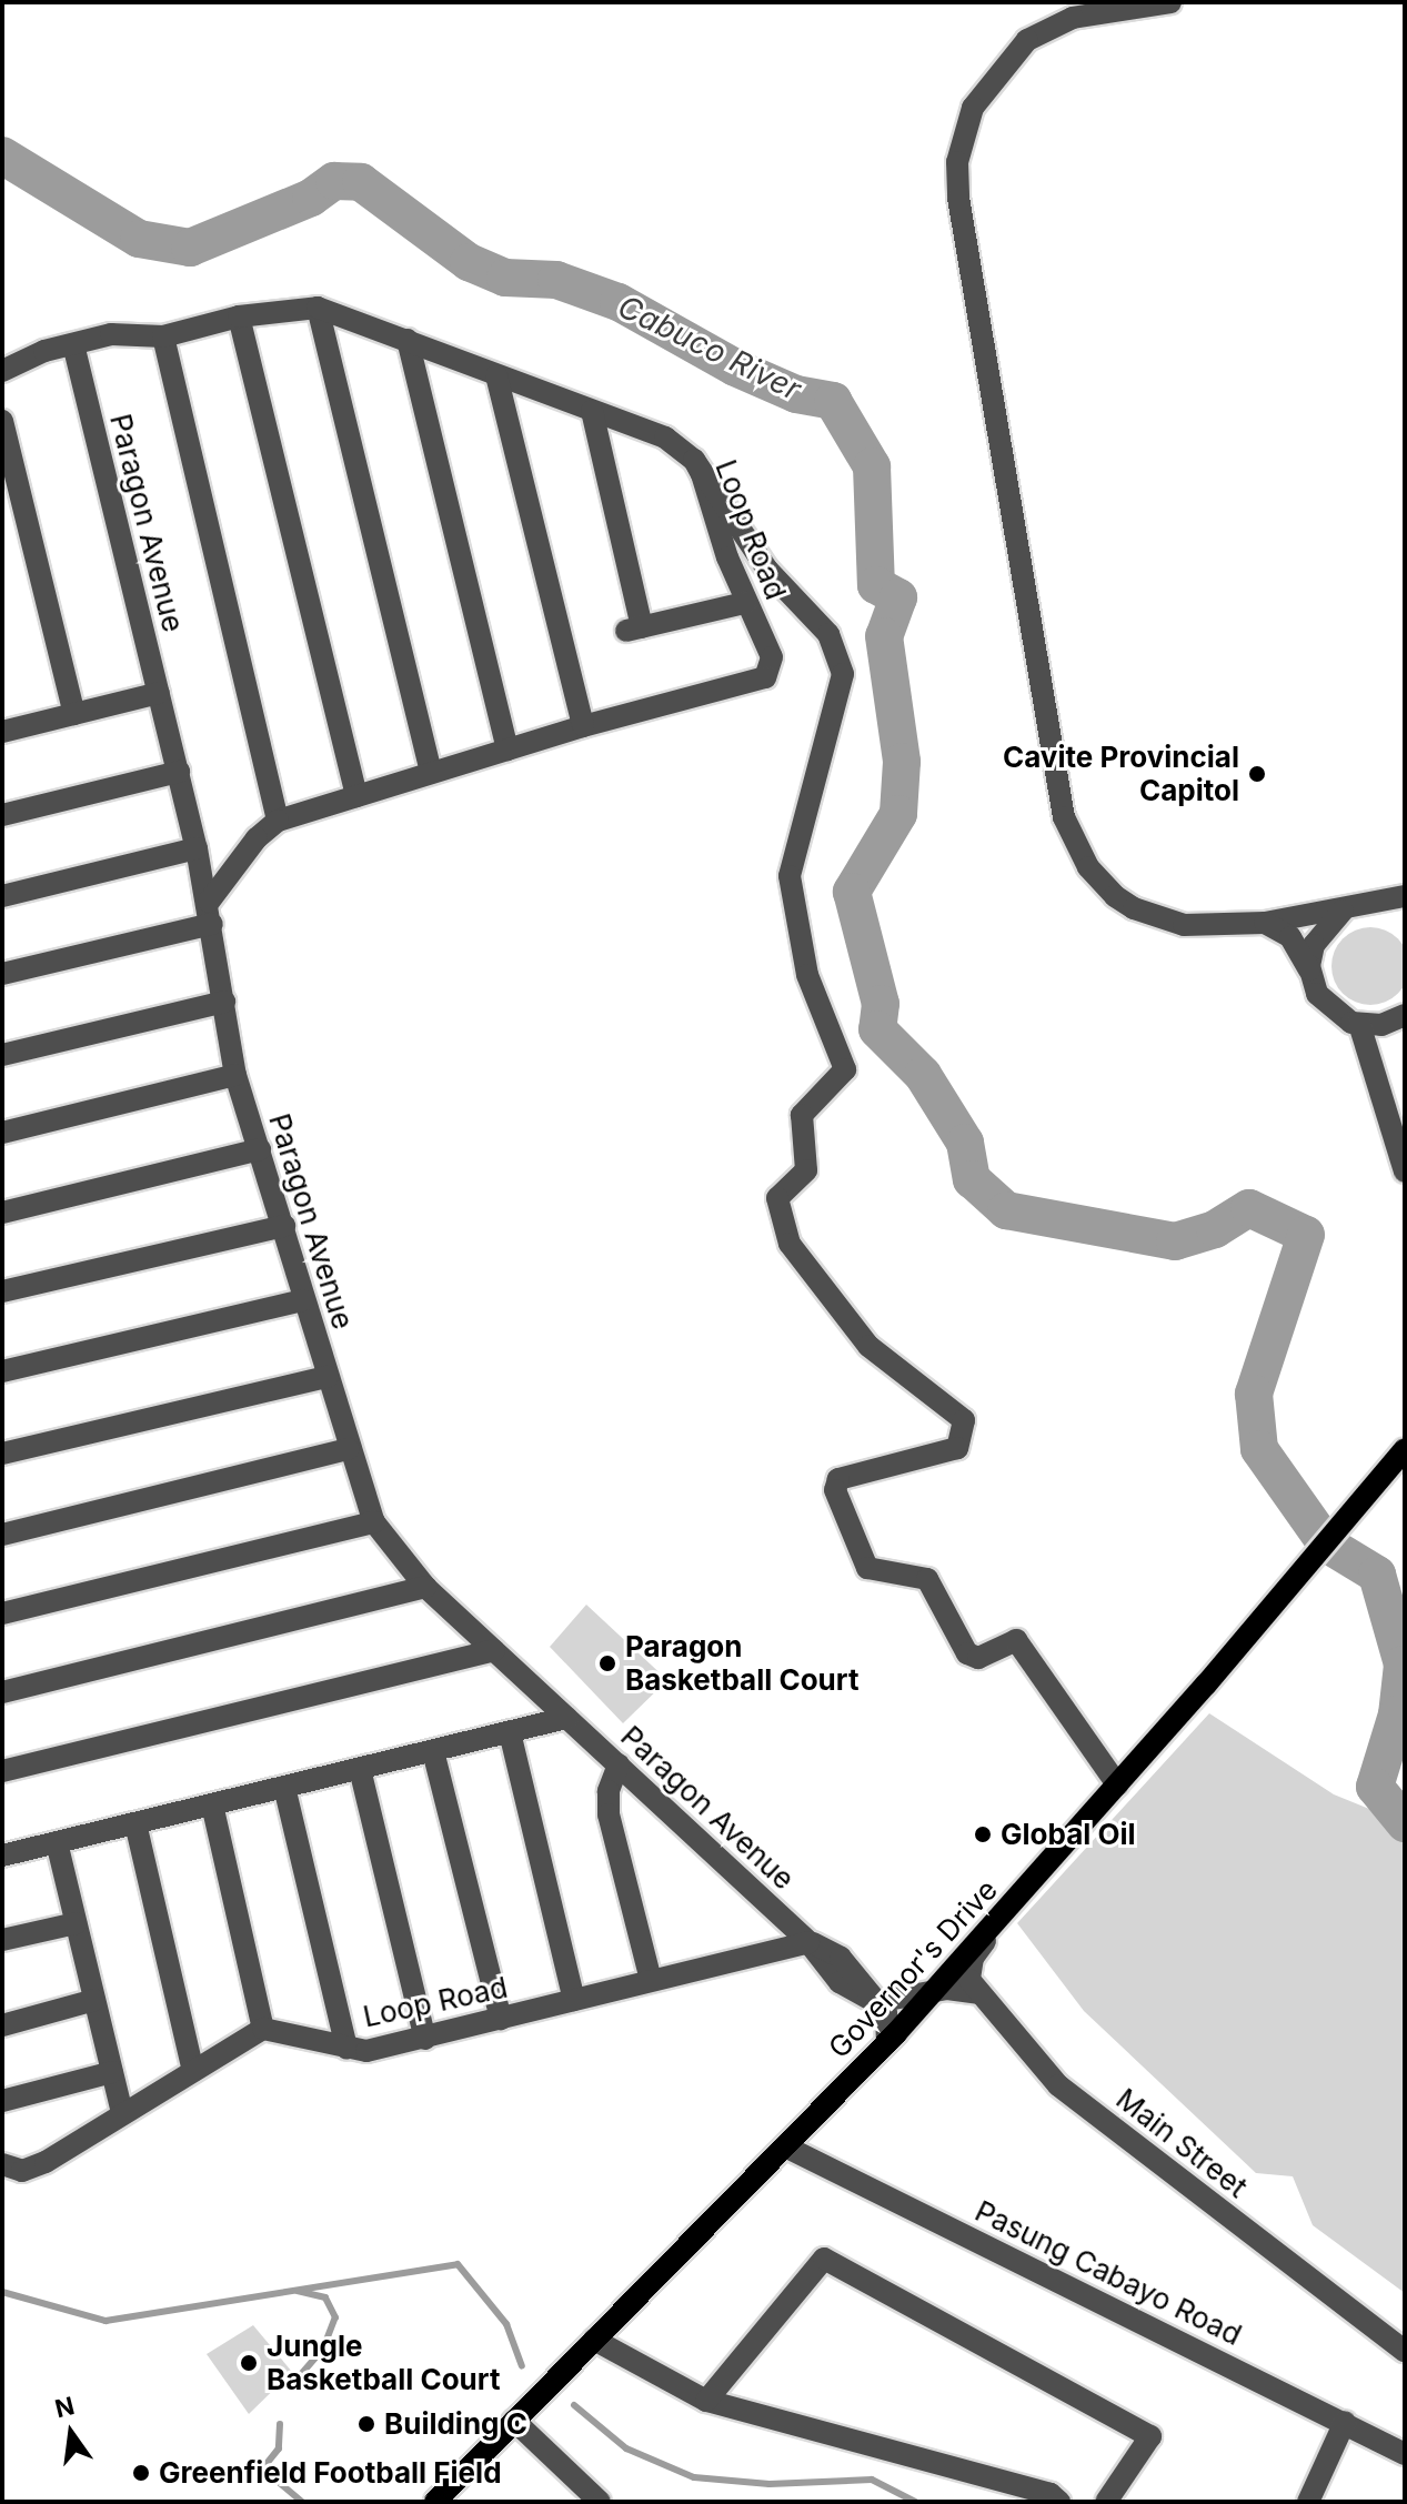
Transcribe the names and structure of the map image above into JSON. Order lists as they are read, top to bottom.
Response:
{
  "streets": {
    "main road": ["Governor's Drive"],
    "street": [
      "Paragon Avenue",
      "Loop Road",
      "Main Street",
      "Pasung Cabayo Road"
    ]
  },
  "crossings": [
    ["Paragon Avenue", "Loop Road"],
    ["Governor's Drive", "Pasung Cabayo Road"]
  ],
  "water": ["Cabuco River"],
  "places": [
    "Cavite Provincial Capitol",
    "Paragon Basketball Court",
    "Global Oil",
    "Jungle Basketball Court",
    "Building C",
    "Greenfield Football Field"
  ],
  "north": "top"
}
